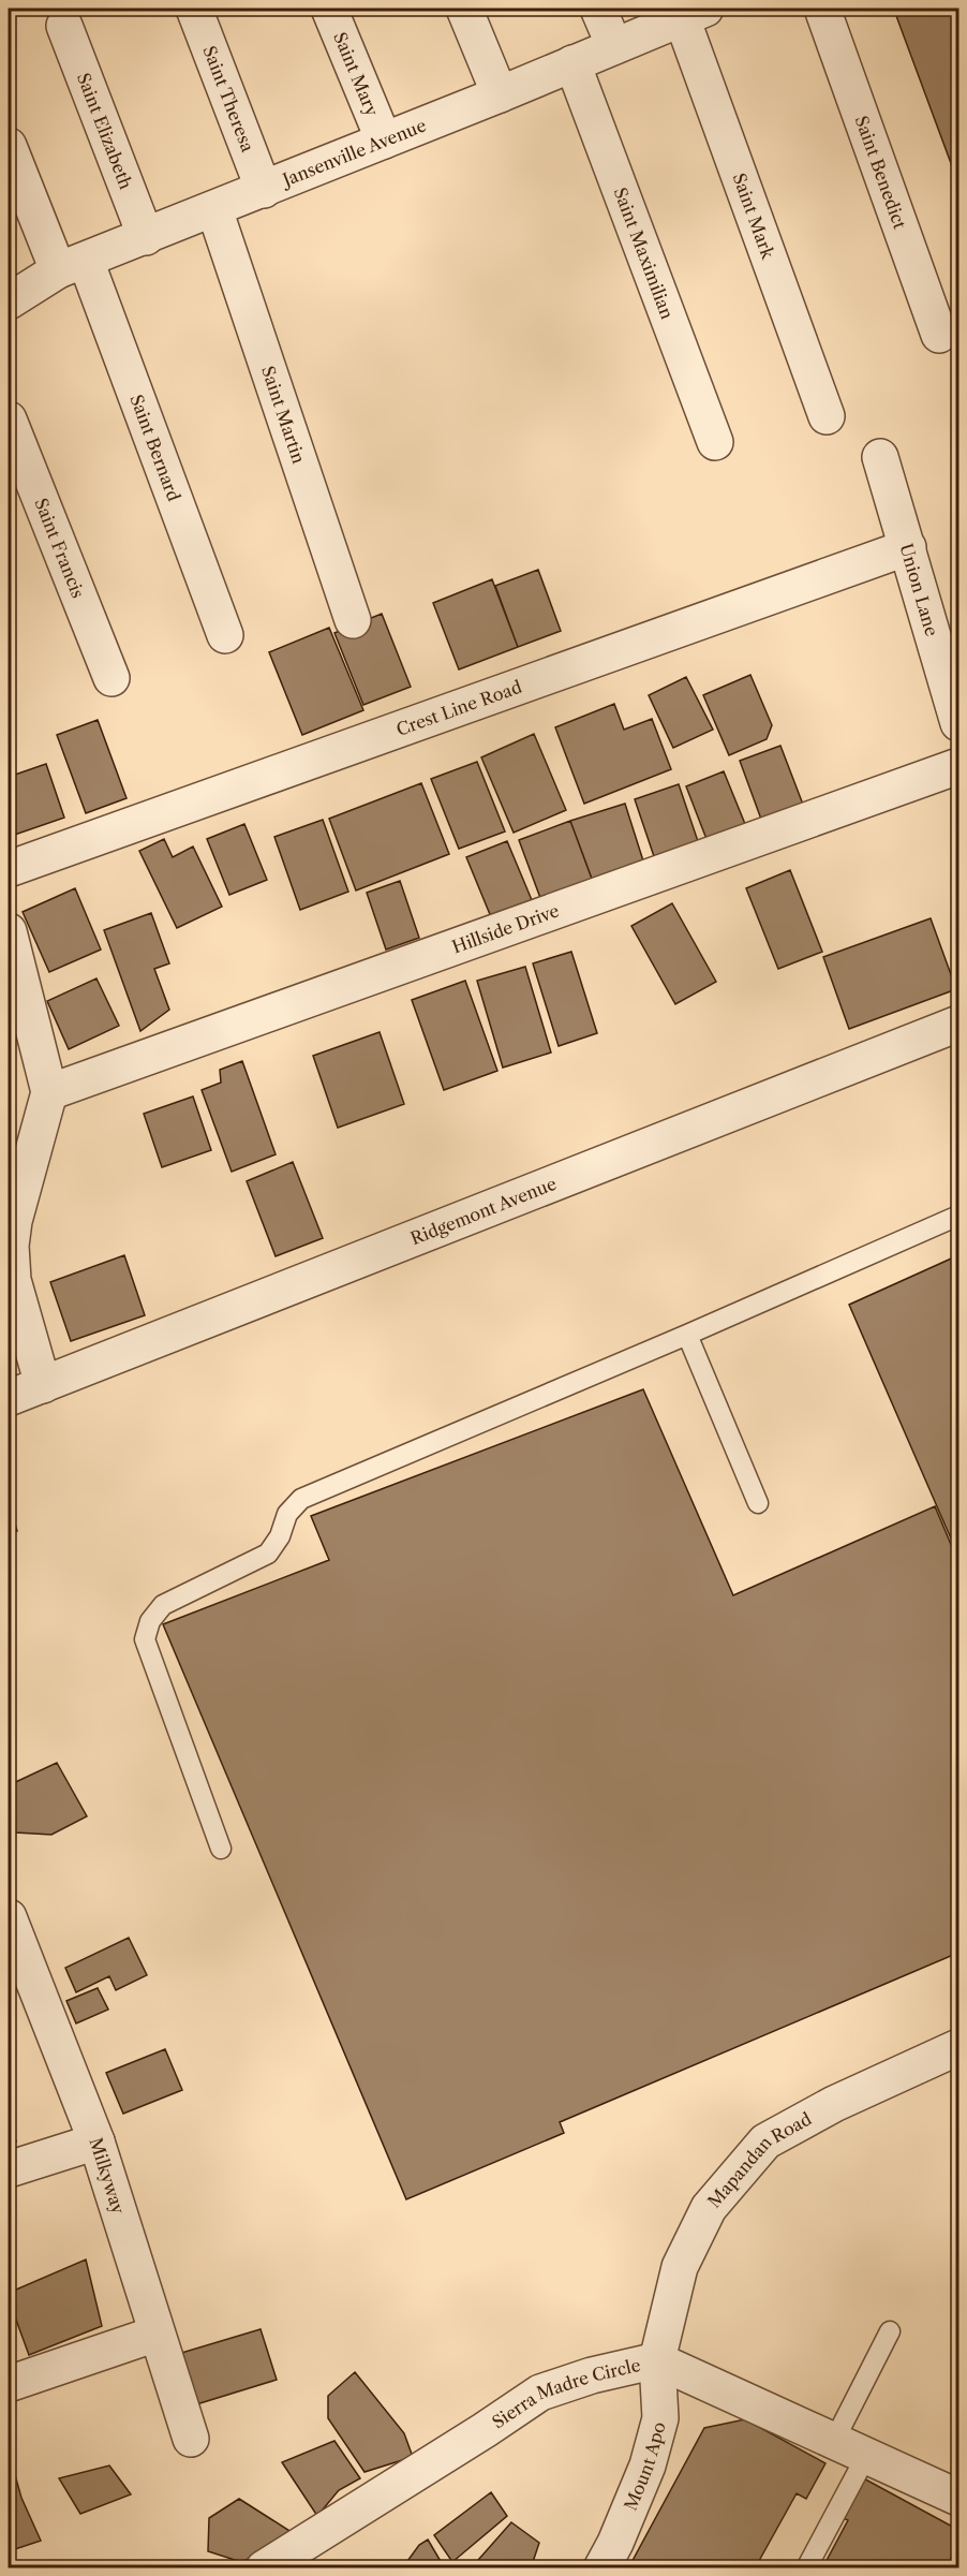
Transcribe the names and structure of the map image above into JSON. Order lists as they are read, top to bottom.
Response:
{
  "streets": {
    "street": [
      "Saint Mary",
      "Saint Theresa",
      "Saint Elizabeth",
      "Jansenville Avenue",
      "Saint Benedict",
      "Saint Mark",
      "Saint Maximilian",
      "Saint Martin",
      "Saint Bernard",
      "Saint Francis",
      "Union Lane",
      "Crest Line Road",
      "Hillside Drive",
      "Ridgemont Avenue",
      "Mapandan Road",
      "Milkyway",
      "Sierra Madre Circle",
      "Mount Apo"
    ]
  },
  "crossings": [
    ["Saint Mary", "Jansenville Avenue"],
    ["Saint Theresa", "Jansenville Avenue"],
    ["Saint Elizabeth", "Jansenville Avenue"],
    ["Jansenville Avenue", "Saint Mark"],
    ["Jansenville Avenue", "Saint Maximilian"],
    ["Jansenville Avenue", "Saint Martin"],
    ["Jansenville Avenue", "Saint Bernard"],
    ["Union Lane", "Crest Line Road"],
    ["Mapandan Road", "Sierra Madre Circle"],
    ["Mapandan Road", "Mount Apo"],
    ["Sierra Madre Circle", "Mount Apo"]
  ]
}
